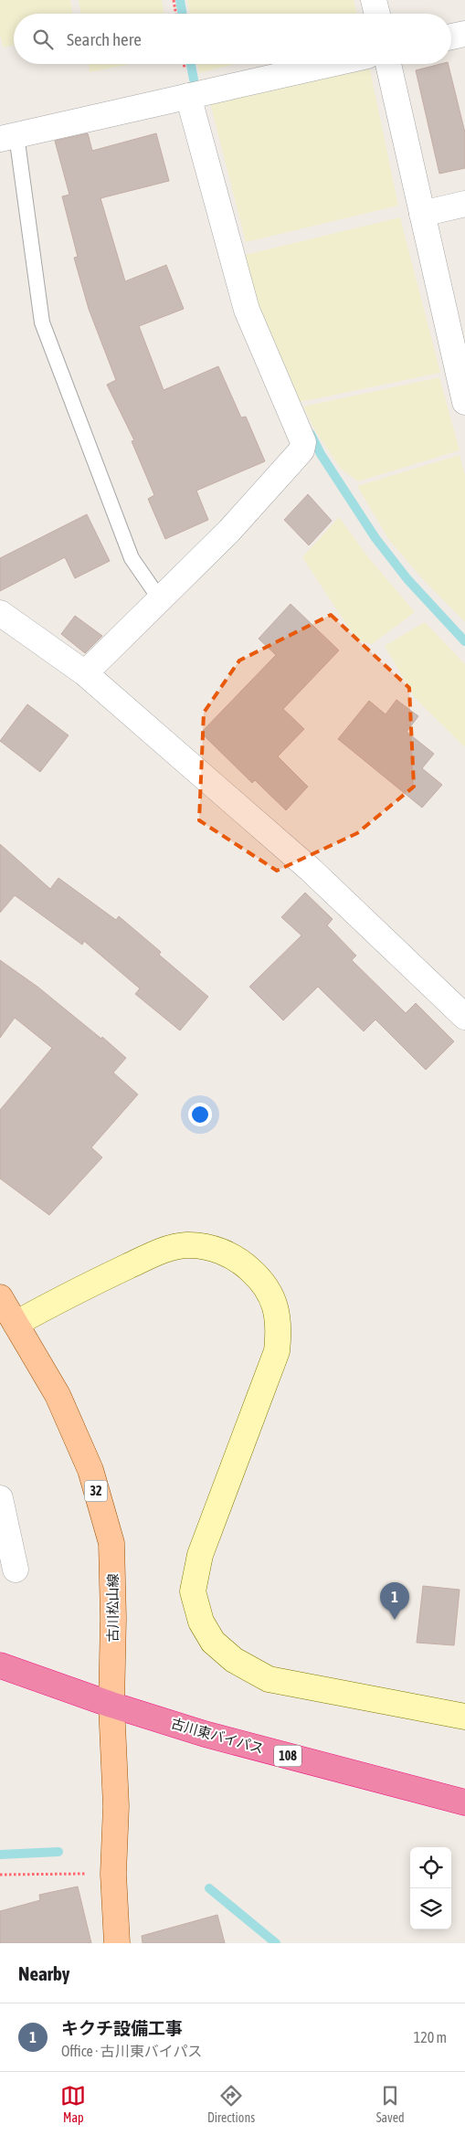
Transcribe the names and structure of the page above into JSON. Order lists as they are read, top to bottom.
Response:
{
  "streets": {
    "highway": ["古川東バイパス", "108"],
    "main road": ["32", "古川松山線"]
  },
  "crossings": [
    ["古川松山線", "古川東バイパス"]
  ],
  "page": {
    "search": "Search here",
    "pins": "1",
    "heading": "Nearby",
    "list": [
      {
        "mark": "1",
        "name": "キクチ設備工事",
        "note": "Office · 古川東バイパス",
        "value": "120 m"
      }
    ],
    "nav": ["Map", "Directions", "Saved"]
  }
}
